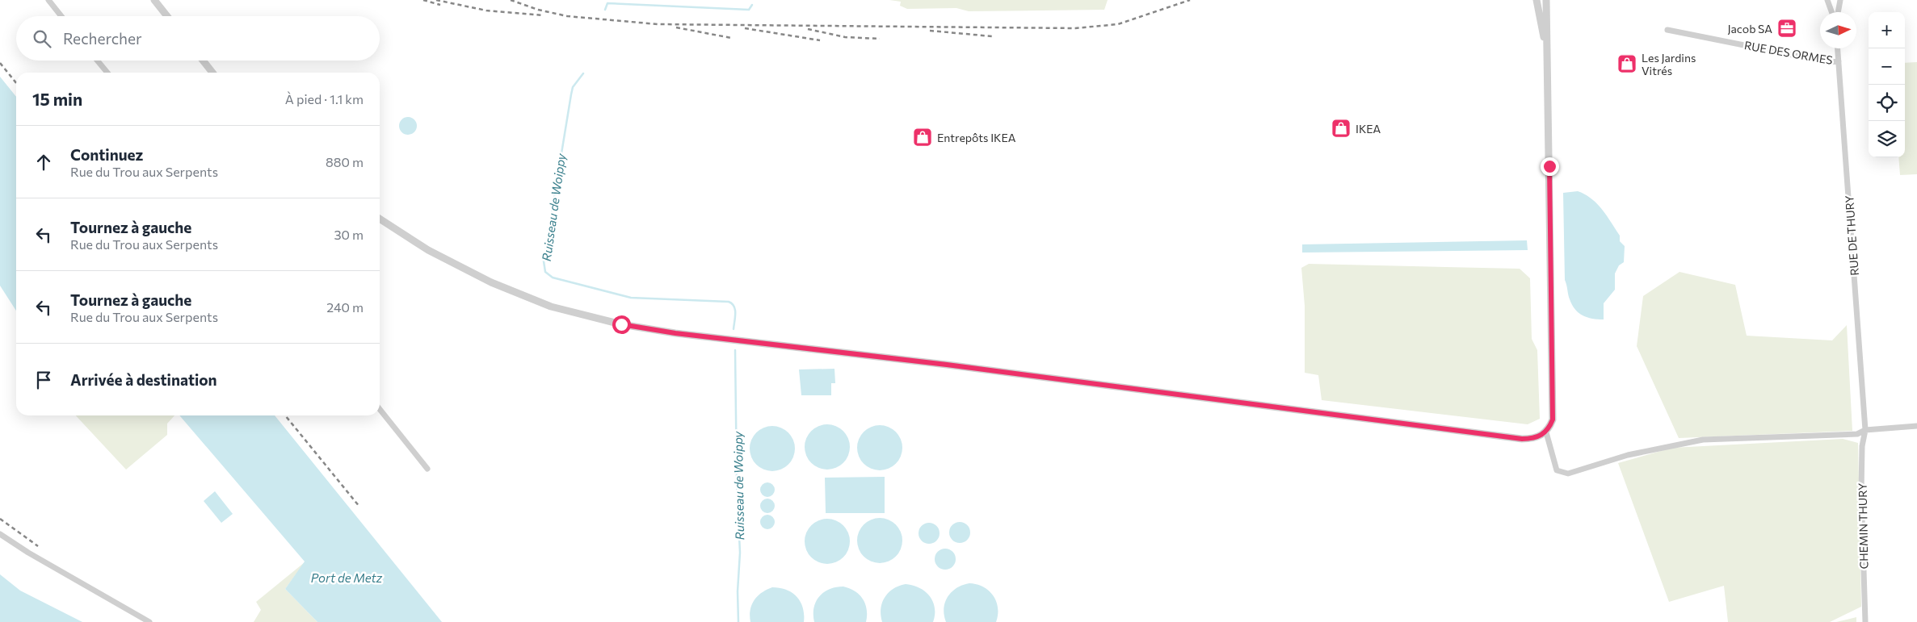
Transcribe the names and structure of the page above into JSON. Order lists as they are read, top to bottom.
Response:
{
  "streets": {
    "street": ["RUE DES ORMES", "RUE DE THURY", "CHEMIN THURY"]
  },
  "crossings": [
    ["RUE DES ORMES", "RUE DE THURY"],
    ["RUE DE THURY", "CHEMIN THURY"]
  ],
  "water": ["Ruisseau de Woippy", "Port de Metz"],
  "places": {
    "office": ["Jacob SA"],
    "shop": ["Les Jardins Vitrés", "IKEA", "Entrepôts IKEA"]
  },
  "north": "right",
  "page": {
    "map_buttons": ["+", "−"],
    "search": "Rechercher",
    "heading": ["15 min", "À pied · 1.1 km"],
    "list": [
      ["Continuez", "Rue du Trou aux Serpents", "880 m"],
      ["Tournez à gauche", "Rue du Trou aux Serpents", "30 m"],
      ["Tournez à gauche", "Rue du Trou aux Serpents", "240 m"],
      "Arrivée à destination"
    ]
  }
}
